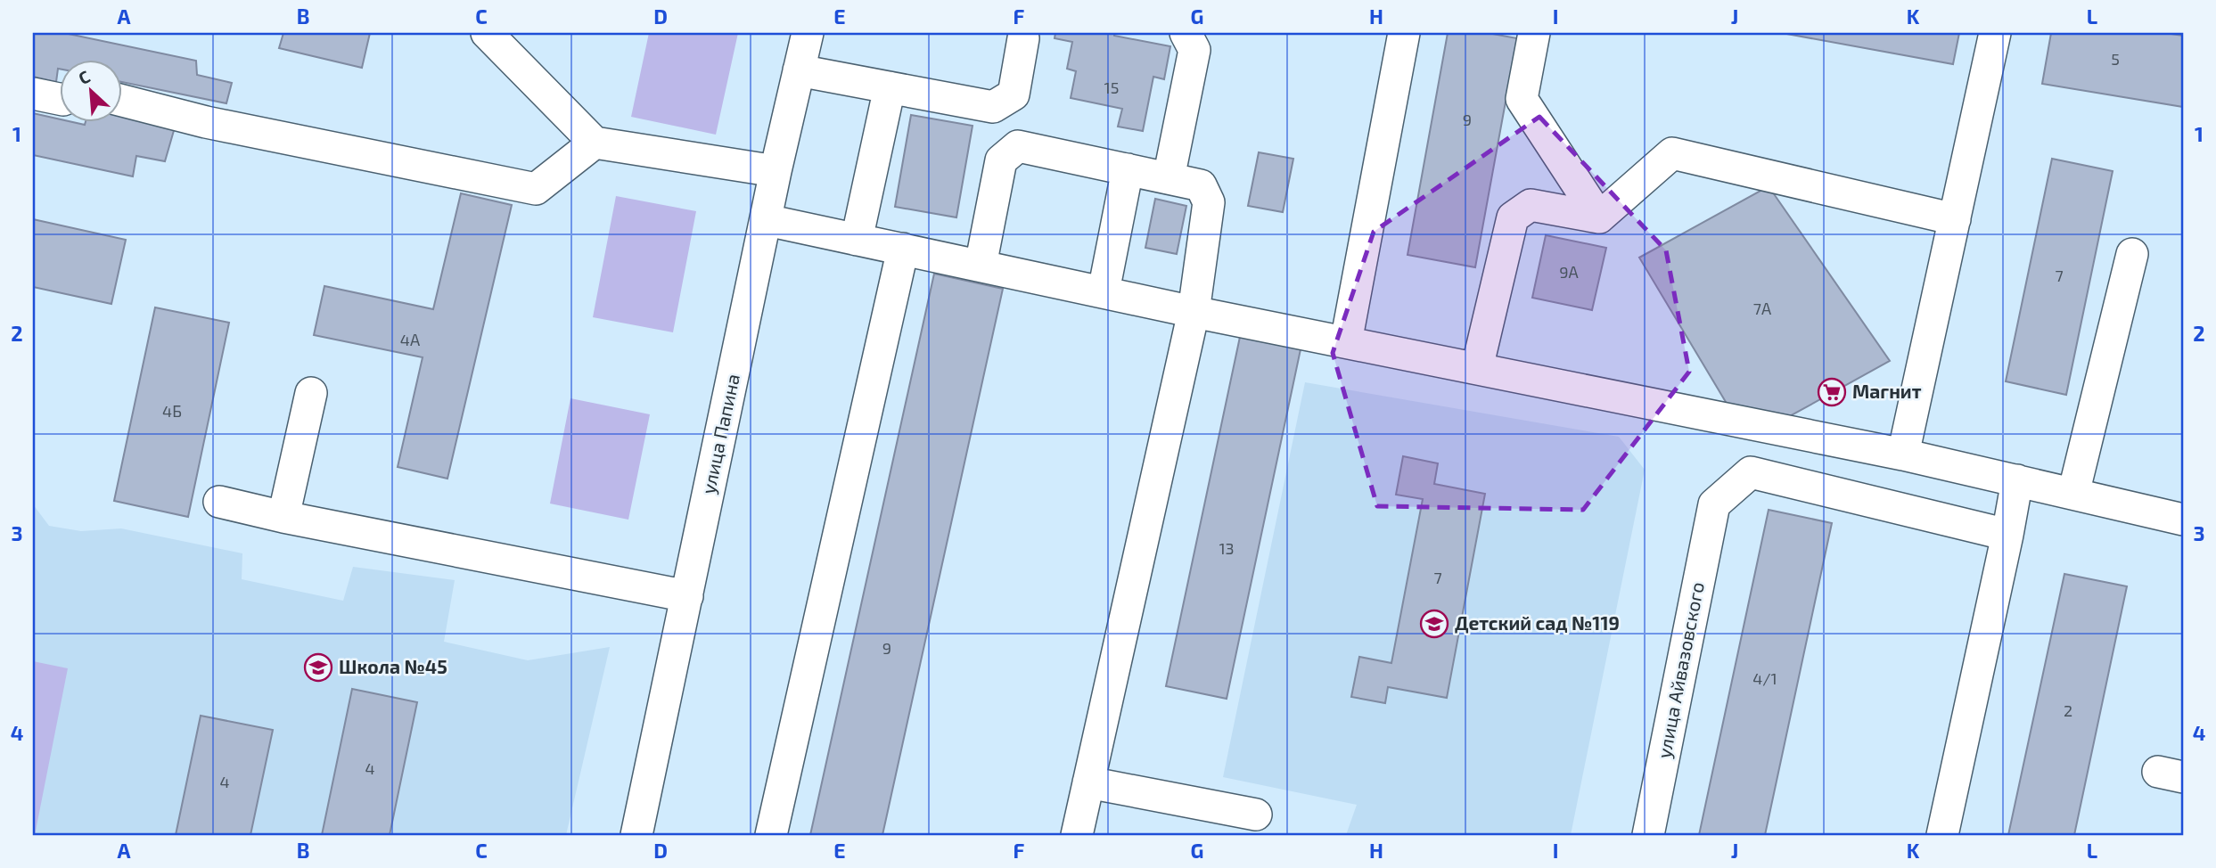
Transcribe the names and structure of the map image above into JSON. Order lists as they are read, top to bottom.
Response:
{
  "streets": {
    "street": ["улица Папина", "улица Айвазовского"]
  },
  "places": {
    "supermarket": ["Магнит"],
    "school or university": ["Детский сад №119", "Школа №45"]
  },
  "house_numbers": [
    "5",
    "15",
    "9",
    "9А",
    "7",
    "7А",
    "4А",
    "4Б",
    "13",
    "7",
    "9",
    "4/1",
    "2",
    "4",
    "4"
  ],
  "north": "top left",
  "grid": {
    "columns": [
      "A",
      "B",
      "C",
      "D",
      "E",
      "F",
      "G",
      "H",
      "I",
      "J",
      "K",
      "L"
    ],
    "rows": [
      "1",
      "2",
      "3",
      "4"
    ]
  }
}
